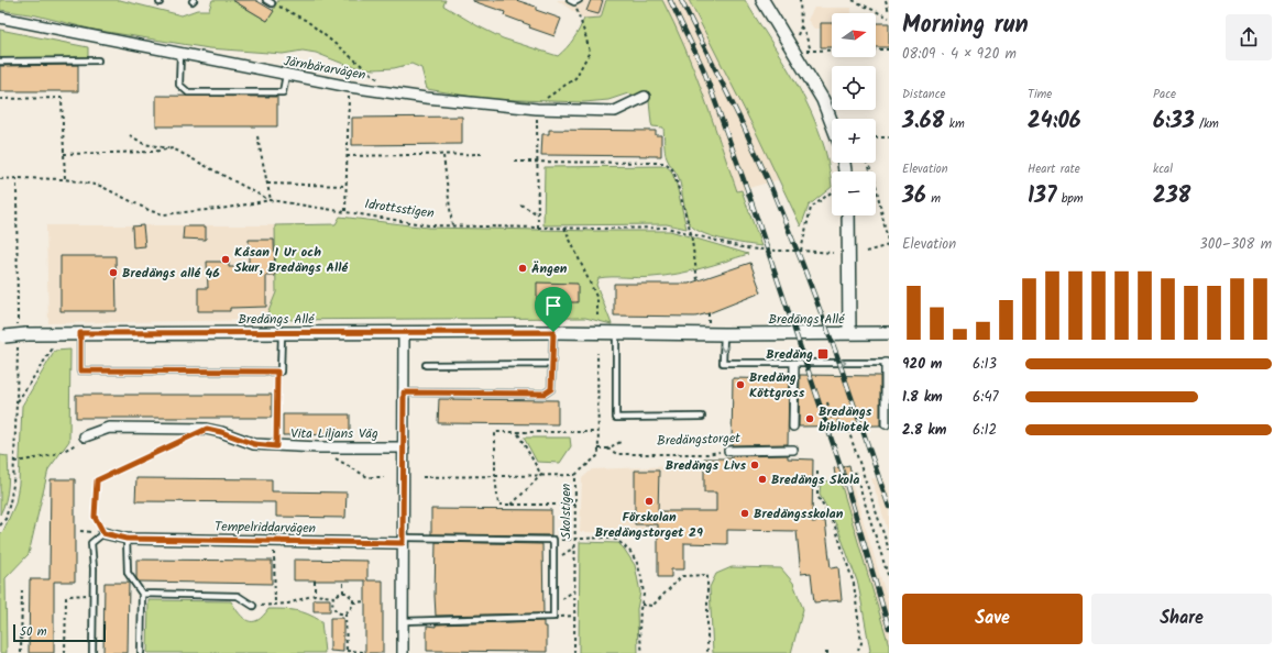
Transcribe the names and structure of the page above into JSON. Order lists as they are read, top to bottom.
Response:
{
  "streets": {
    "street": [
      "Järnbärarvägen",
      "Bredängs Allé",
      "Vita Liljans Väg",
      "Bredängstorget",
      "Tempelriddarvägen"
    ],
    "path": ["Idrottsstigen", "Skolstigen"]
  },
  "places": {
    "other": [
      "Kåsan I Ur och Skur, Bredängs Allé",
      "Ängen",
      "Bredängs allé 46",
      "Bredäng Köttgross",
      "Bredängs bibliotek",
      "Bredängs Livs",
      "Bredängs Skola",
      "Förskolan Bredängstorget 29",
      "Bredängsskolan"
    ],
    "transit": ["Bredäng"]
  },
  "scale_bar": "50 m",
  "north": "right",
  "page": {
    "heading": ["Morning run", "08:09 · 4 × 920 m"],
    "map_buttons": ["+", "−"],
    "stats": [
      ["Distance", "3.68 km"],
      ["Time", "24:06"],
      ["Pace", "6:33 /km"],
      ["Elevation", "36 m"],
      ["Heart rate", "137 bpm"],
      ["kcal", "238"]
    ],
    "chart": ["Elevation", "300–308 m"],
    "list": [
      {
        "name": "920 m",
        "note": "6:13"
      },
      {
        "name": "1.8 km",
        "note": "6:47"
      },
      {
        "name": "2.8 km",
        "note": "6:12"
      }
    ],
    "buttons": ["Save", "Share"],
    "scale": "50 m"
  }
}
